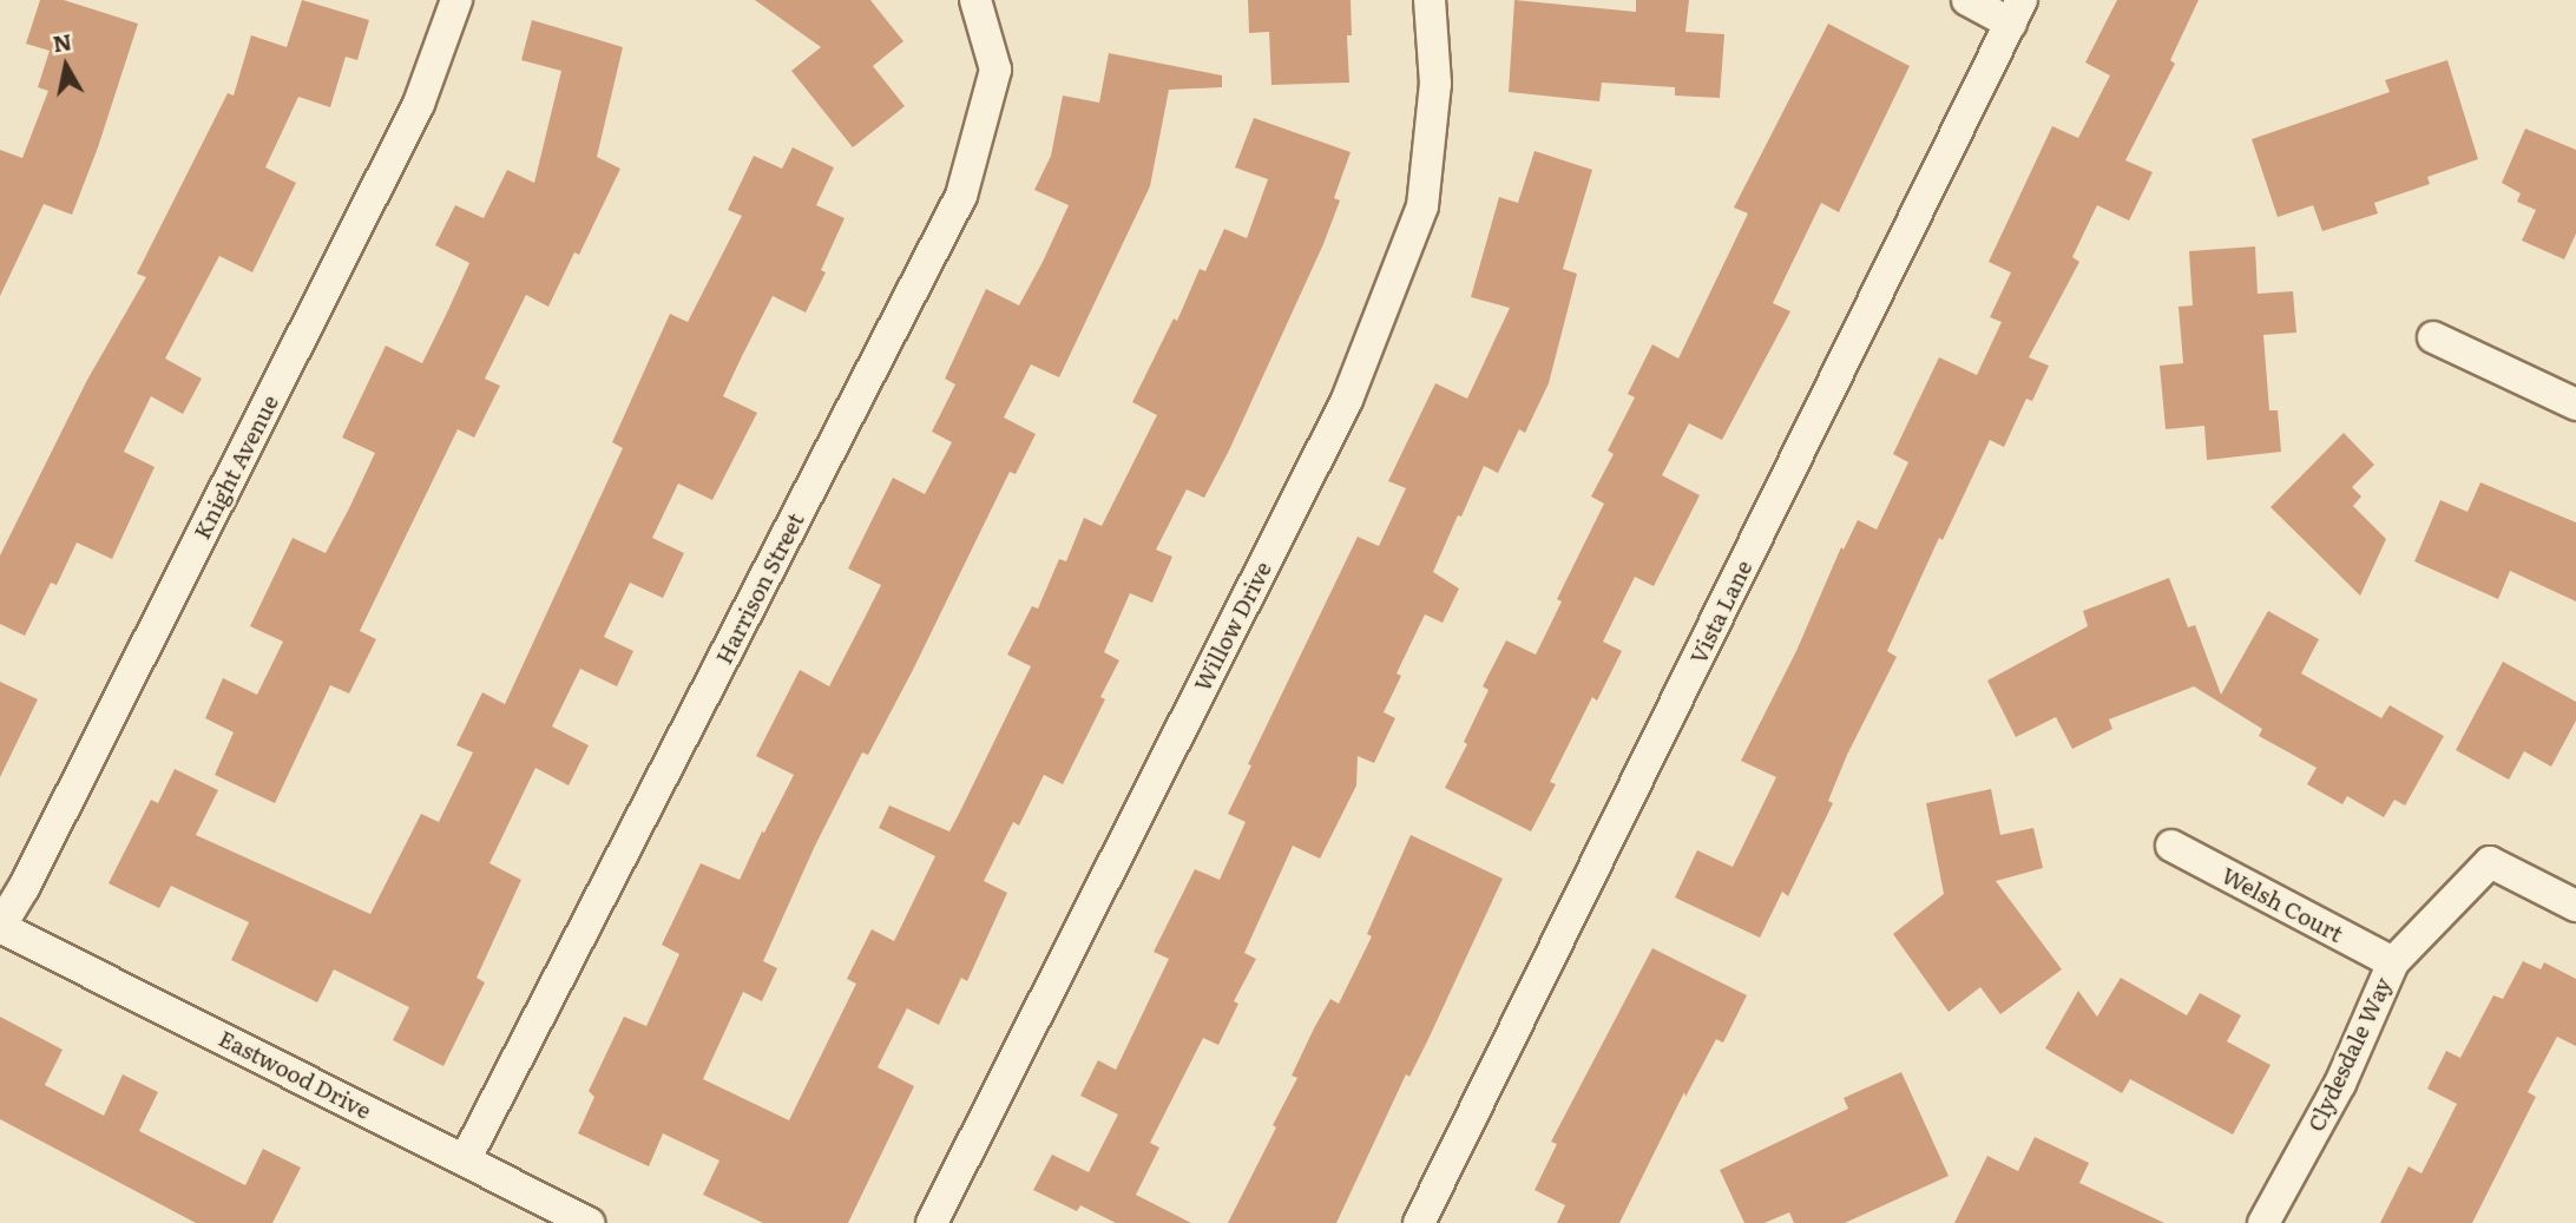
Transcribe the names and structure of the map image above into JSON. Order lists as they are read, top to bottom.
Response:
{
  "streets": {
    "street": [
      "Knight Avenue",
      "Harrison Street",
      "Vista Lane",
      "Willow Drive",
      "Welsh Court",
      "Clydesdale Way",
      "Eastwood Drive"
    ]
  },
  "crossings": [
    ["Knight Avenue", "Eastwood Drive"],
    ["Harrison Street", "Eastwood Drive"],
    ["Welsh Court", "Clydesdale Way"]
  ],
  "north": "top"
}
